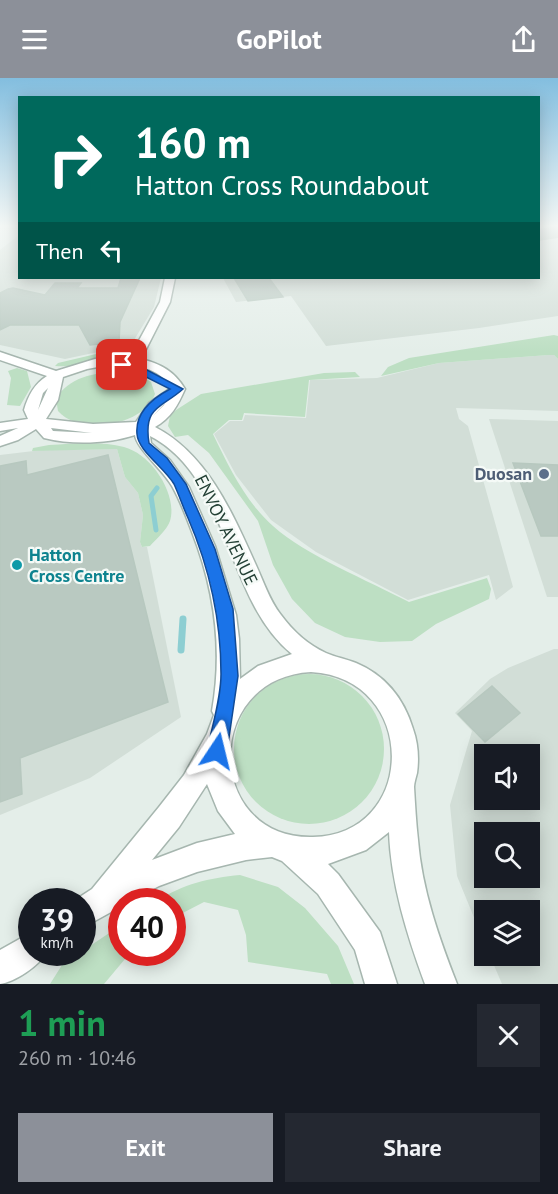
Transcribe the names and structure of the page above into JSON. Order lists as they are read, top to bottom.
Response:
{
  "streets": {
    "street": ["ENVOY AVENUE"]
  },
  "places": ["Duosan", "Hatton Cross Centre"],
  "page": {
    "header": "GoPilot",
    "turn": ["160 m", "Hatton Cross Roundabout"],
    "then": "Then",
    "speed": "39 km/h",
    "limit": "40",
    "heading": ["1 min", "260 m · 10:46"],
    "buttons": ["Exit", "Share"]
  }
}
